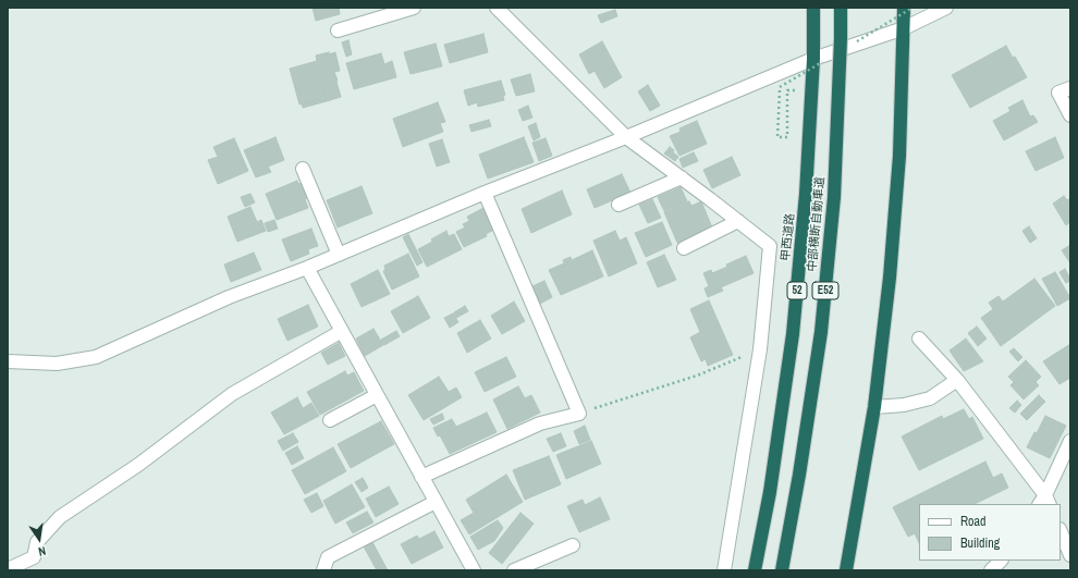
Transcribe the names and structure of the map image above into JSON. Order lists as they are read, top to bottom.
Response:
{
  "streets": {
    "highway": [
      "中部横断自動車道",
      "甲西道路",
      "52",
      "E52"
    ]
  },
  "legend": ["Road", "Building"],
  "north": "bottom"
}
